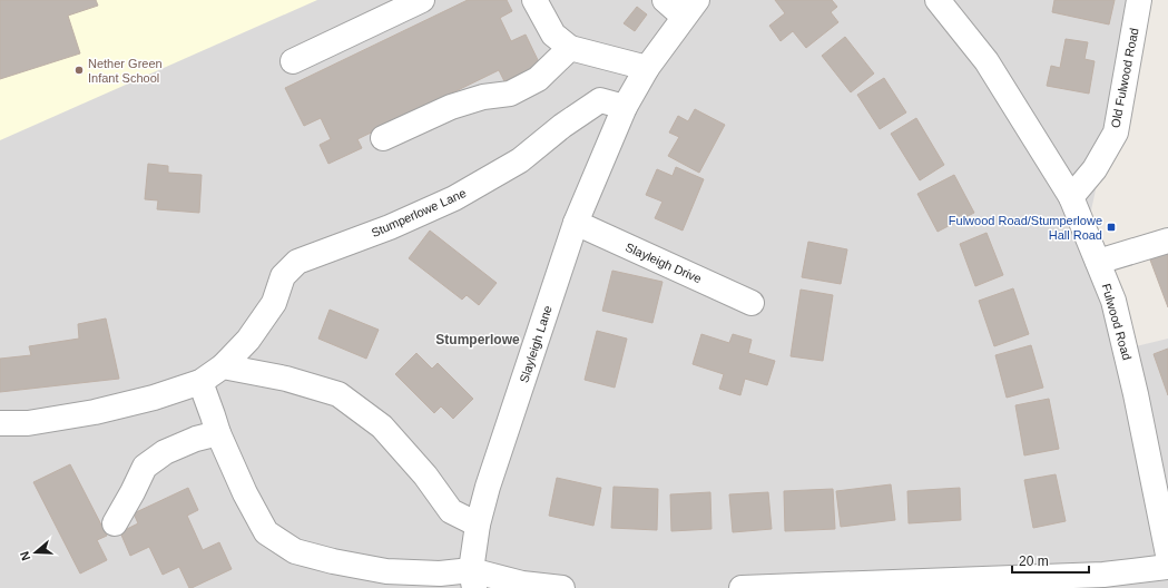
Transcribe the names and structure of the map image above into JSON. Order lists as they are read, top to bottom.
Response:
{
  "streets": {
    "street": [
      "Old Fulwood Road",
      "Stumperlowe Lane",
      "Slayleigh Drive",
      "Fulwood Road",
      "Slayleigh Lane"
    ]
  },
  "crossings": [
    ["Old Fulwood Road", "Fulwood Road"],
    ["Stumperlowe Lane", "Slayleigh Lane"],
    ["Slayleigh Drive", "Slayleigh Lane"]
  ],
  "districts": ["Stumperlowe"],
  "places": {
    "other": ["Nether Green Infant School"],
    "transit": ["Fulwood Road/Stumperlowe Hall Road"]
  },
  "scale_bar": "20 m",
  "north": "left"
}
